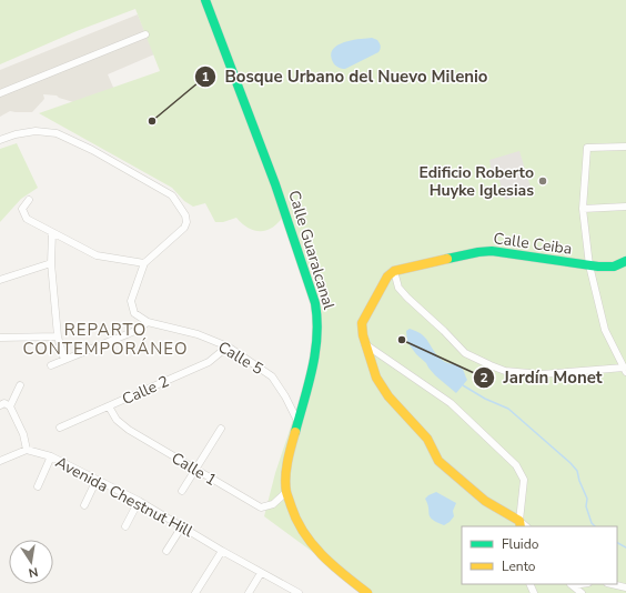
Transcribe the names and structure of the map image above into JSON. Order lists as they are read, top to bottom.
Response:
{
  "streets": {
    "street": [
      "Calle Ceiba",
      "Calle Guaralcanal",
      "Calle 5",
      "Calle 2",
      "Calle 1",
      "Avenida Chestnut Hill"
    ]
  },
  "crossings": [
    ["Calle Guaralcanal", "Calle 5"],
    ["Calle Guaralcanal", "Calle 1"],
    ["Calle 5", "Calle 2"],
    ["Calle 2", "Calle 1"]
  ],
  "districts": ["REPARTO CONTEMPORÁNEO"],
  "places": ["Bosque Urbano del Nuevo Milenio", "Edificio Roberto Huyke Iglesias", "Jardín Monet"],
  "legend": ["Fluido", "Lento"],
  "north": "bottom"
}
